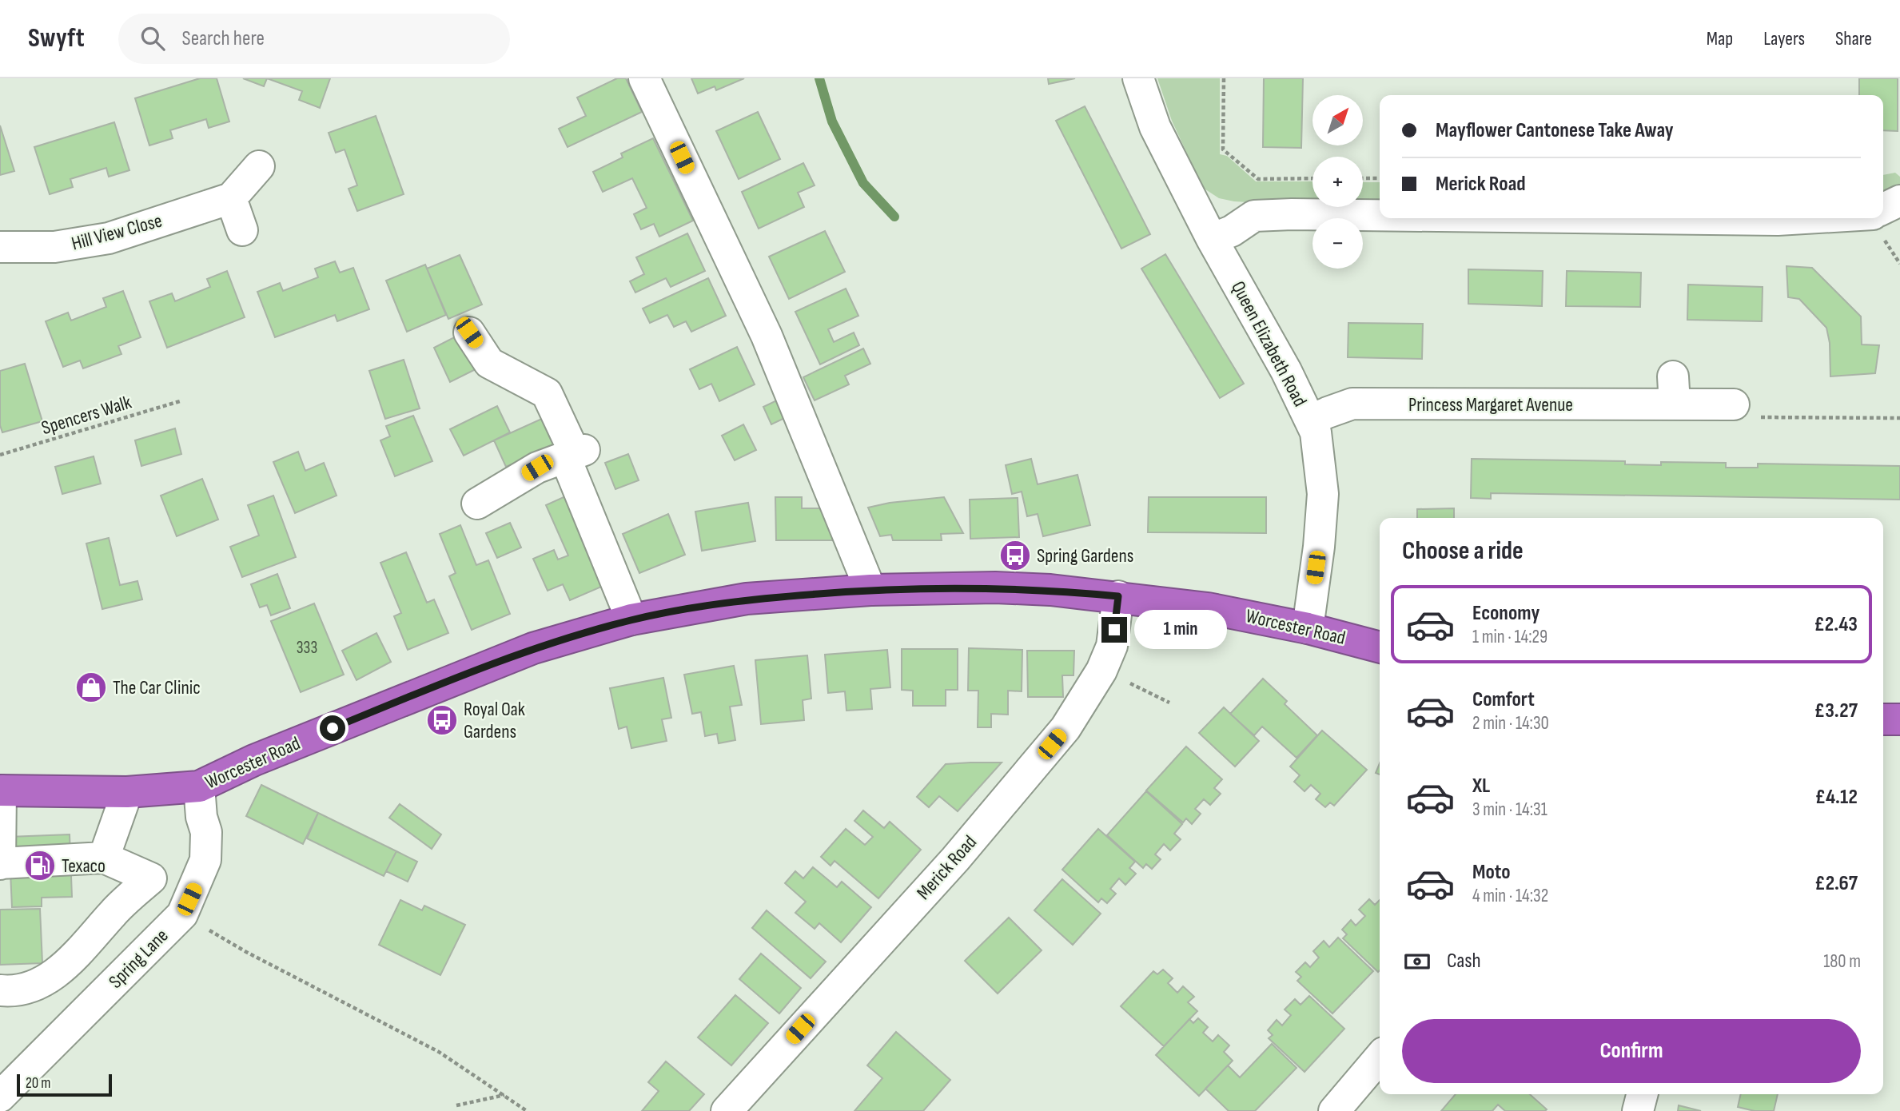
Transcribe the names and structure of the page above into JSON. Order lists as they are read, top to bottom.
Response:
{
  "streets": {
    "highway": ["Worcester Road"],
    "street": [
      "Hill View Close",
      "Queen Elizabeth Road",
      "Princess Margaret Avenue",
      "Merick Road",
      "Spring Lane"
    ],
    "path": ["Spencers Walk"]
  },
  "crossings": [
    ["Queen Elizabeth Road", "Princess Margaret Avenue"],
    ["Queen Elizabeth Road", "Worcester Road"],
    ["Worcester Road", "Merick Road"],
    ["Worcester Road", "Spring Lane"]
  ],
  "places": {
    "bus stop": ["Spring Gardens", "Royal Oak Gardens"],
    "shop": ["The Car Clinic"],
    "fuel station": ["Texaco"]
  },
  "house_numbers": ["333"],
  "scale_bar": "20 m",
  "north": "top right",
  "page": {
    "header": "Swyft",
    "search": "Search here",
    "nav": ["Map", "Layers", "Share"],
    "map_buttons": ["+", "−"],
    "banner": ["Mayflower Cantonese Take Away", "Merick Road"],
    "heading": "Choose a ride",
    "list": [
      {
        "name": "Economy",
        "note": "1 min · 14:29",
        "value": "£2.43"
      },
      {
        "name": "Comfort",
        "note": "2 min · 14:30",
        "value": "£3.27"
      },
      {
        "name": "XL",
        "note": "3 min · 14:31",
        "value": "£4.12"
      },
      {
        "name": "Moto",
        "note": "4 min · 14:32",
        "value": "£2.67"
      }
    ],
    "bubble": "1 min",
    "pay": ["Cash", "180 m"],
    "buttons": "Confirm",
    "scale": "20 m"
  }
}
